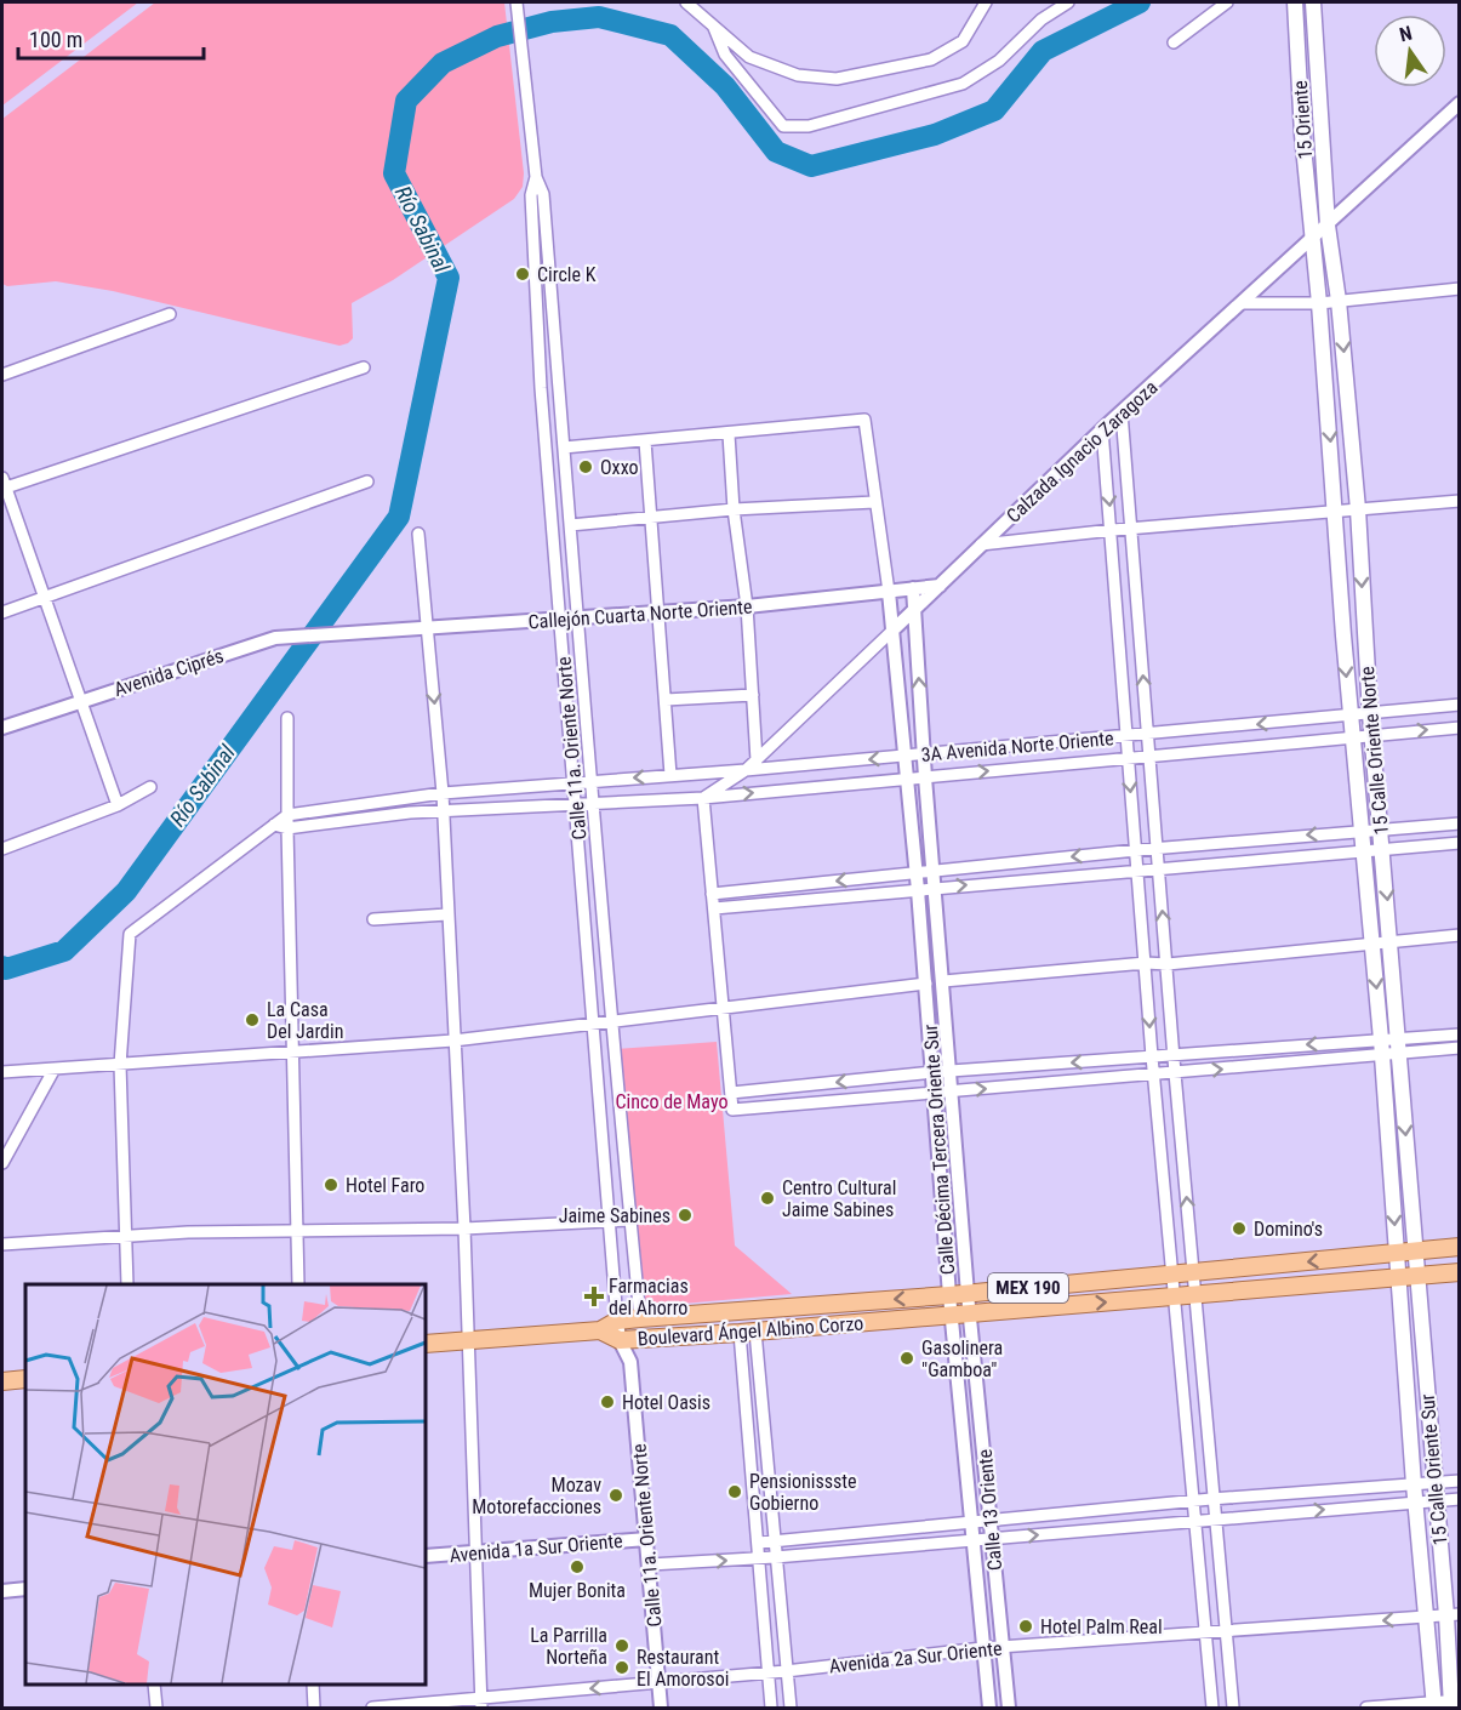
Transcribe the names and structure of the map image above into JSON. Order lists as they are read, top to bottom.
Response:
{
  "streets": {
    "main road": [
      "15 Oriente",
      "15 Calle Oriente Norte",
      "MEX 190",
      "Boulevard Ángel Albino Corzo",
      "15 Calle Oriente Sur"
    ],
    "street": [
      "Calzada Ignacio Zaragoza",
      "Callejón Cuarta Norte Oriente",
      "Avenida Ciprés",
      "3A Avenida Norte Oriente",
      "Calle 11a. Oriente Norte",
      "Calle Décima Tercera Oriente Sur",
      "Calle 13 Oriente",
      "Avenida 1a Sur Oriente",
      "Avenida 2a Sur Oriente"
    ]
  },
  "crossings": [
    ["15 Oriente", "Calzada Ignacio Zaragoza"],
    ["15 Oriente", "15 Calle Oriente Norte"],
    ["Calzada Ignacio Zaragoza", "Callejón Cuarta Norte Oriente"],
    ["Calzada Ignacio Zaragoza", "3A Avenida Norte Oriente"],
    ["Calzada Ignacio Zaragoza", "15 Calle Oriente Norte"],
    ["Calzada Ignacio Zaragoza", "Calle Décima Tercera Oriente Sur"],
    ["Callejón Cuarta Norte Oriente", "Avenida Ciprés"],
    ["Callejón Cuarta Norte Oriente", "Calle 11a. Oriente Norte"],
    ["Callejón Cuarta Norte Oriente", "Calle Décima Tercera Oriente Sur"],
    ["3A Avenida Norte Oriente", "Calle 11a. Oriente Norte"],
    ["3A Avenida Norte Oriente", "15 Calle Oriente Norte"],
    ["3A Avenida Norte Oriente", "Calle Décima Tercera Oriente Sur"],
    ["Calle 11a. Oriente Norte", "Boulevard Ángel Albino Corzo"],
    ["Calle 11a. Oriente Norte", "Avenida 1a Sur Oriente"],
    ["Calle 11a. Oriente Norte", "Avenida 2a Sur Oriente"],
    ["15 Calle Oriente Norte", "Boulevard Ángel Albino Corzo"],
    ["15 Calle Oriente Norte", "15 Calle Oriente Sur"],
    ["Calle Décima Tercera Oriente Sur", "Boulevard Ángel Albino Corzo"],
    ["Calle Décima Tercera Oriente Sur", "Calle 13 Oriente"],
    ["Calle Décima Tercera Oriente Sur", "Avenida 2a Sur Oriente"],
    ["MEX 190", "Boulevard Ángel Albino Corzo"],
    ["Boulevard Ángel Albino Corzo", "15 Calle Oriente Sur"],
    ["Boulevard Ángel Albino Corzo", "Calle 13 Oriente"],
    ["15 Calle Oriente Sur", "Avenida 2a Sur Oriente"],
    ["Calle 13 Oriente", "Avenida 2a Sur Oriente"]
  ],
  "one_way": ["15 Calle Oriente Norte"],
  "water": ["Río Sabinal"],
  "parks": ["Cinco de Mayo"],
  "places": {
    "other": [
      "Circle K",
      "Oxxo",
      "La Casa Del Jardin",
      "Hotel Faro",
      "Centro Cultural Jaime Sabines",
      "Jaime Sabines",
      "Domino's",
      "Gasolinera \"Gamboa\"",
      "Hotel Oasis",
      "Pensionissste Gobierno",
      "Mozav Motorefacciones",
      "Mujer Bonita",
      "Hotel Palm Real",
      "La Parrilla Norteña",
      "Restaurant El Amorosoi"
    ],
    "health": ["Farmacias del Ahorro"]
  },
  "scale_bar": "100 m",
  "north": "top"
}
